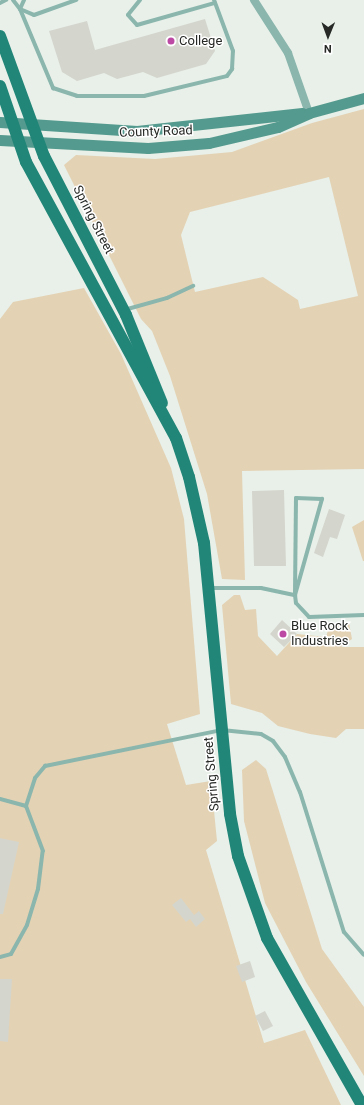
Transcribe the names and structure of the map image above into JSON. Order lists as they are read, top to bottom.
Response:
{
  "streets": {
    "main road": ["County Road", "Spring Street"]
  },
  "crossings": [
    ["County Road", "Spring Street"]
  ],
  "places": ["College", "Blue Rock Industries"],
  "north": "bottom"
}
